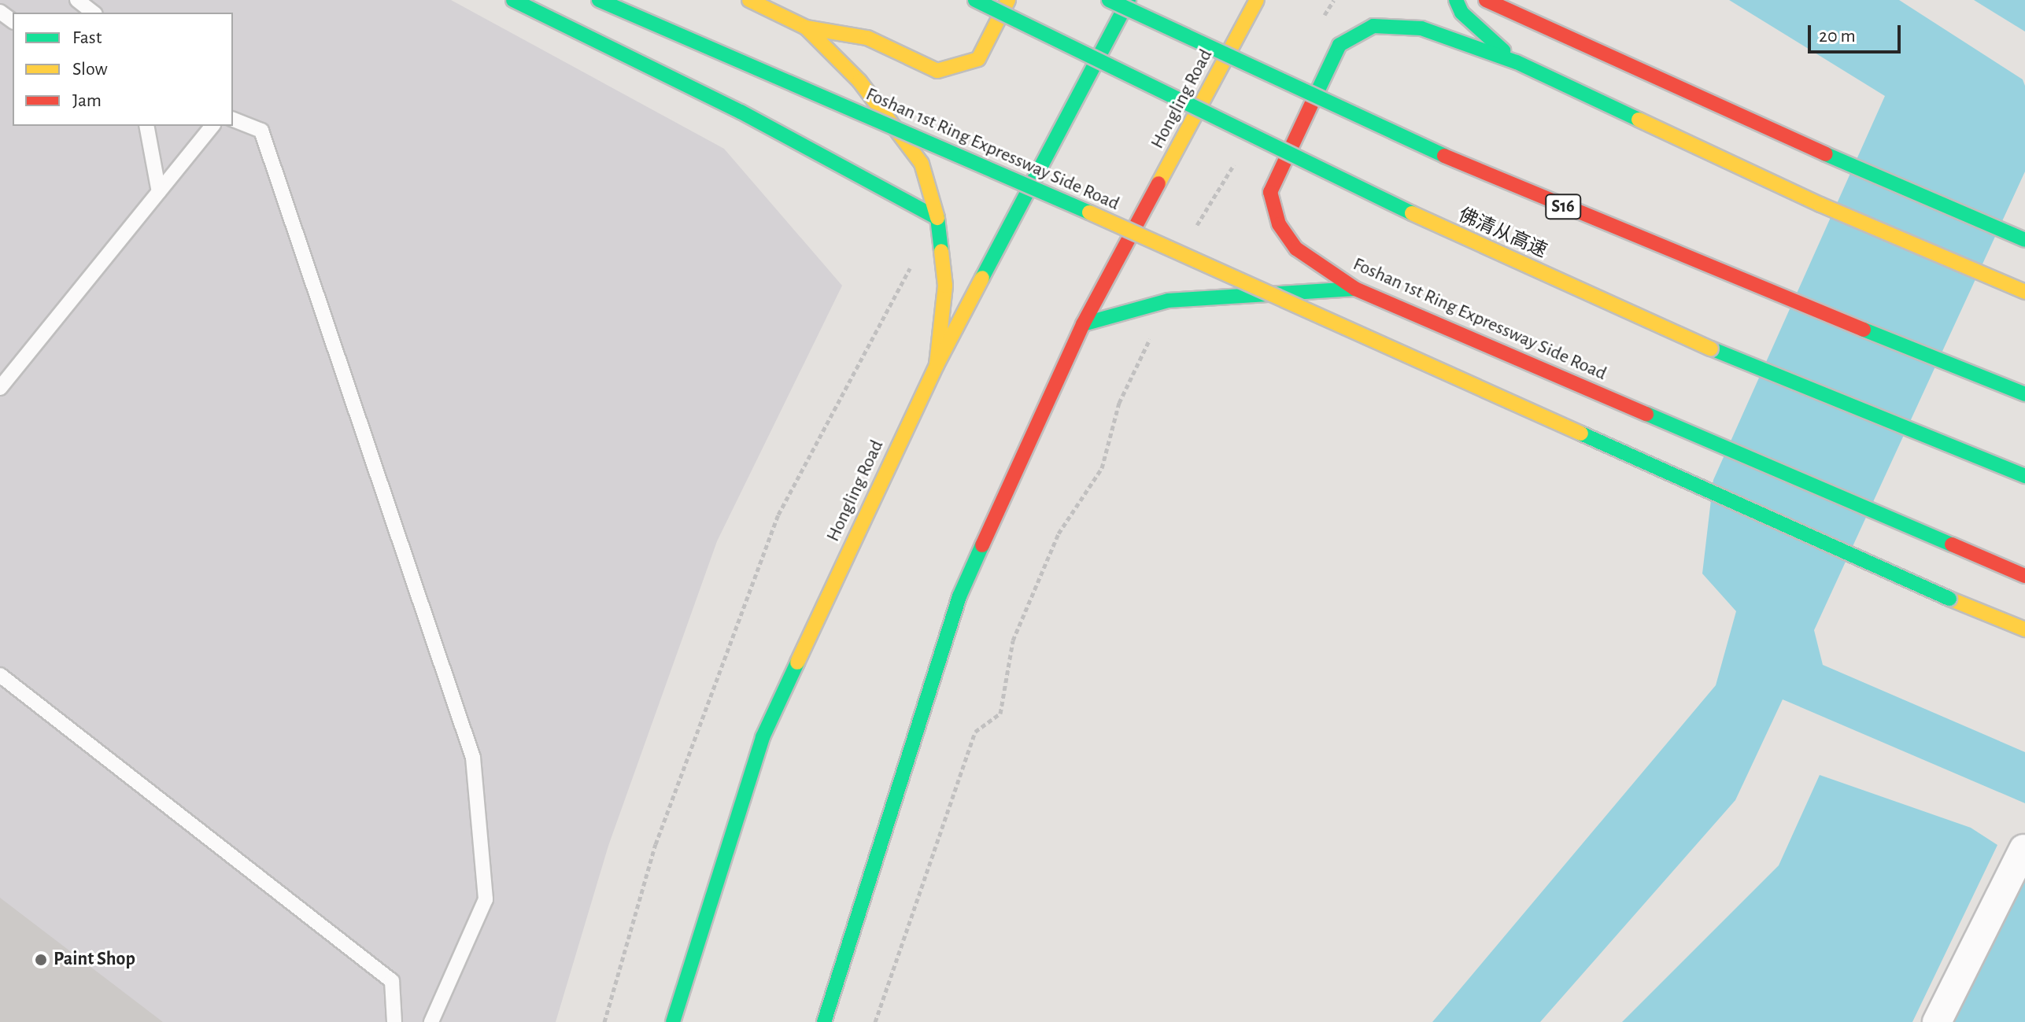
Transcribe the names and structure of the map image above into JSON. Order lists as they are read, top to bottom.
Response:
{
  "streets": {
    "main road": [
      "Hongling Road",
      "Foshan 1st Ring Expressway Side Road",
      "S16",
      "佛清从高速"
    ]
  },
  "places": ["Paint Shop"],
  "legend": ["Fast", "Slow", "Jam"],
  "scale_bar": "20 m"
}
